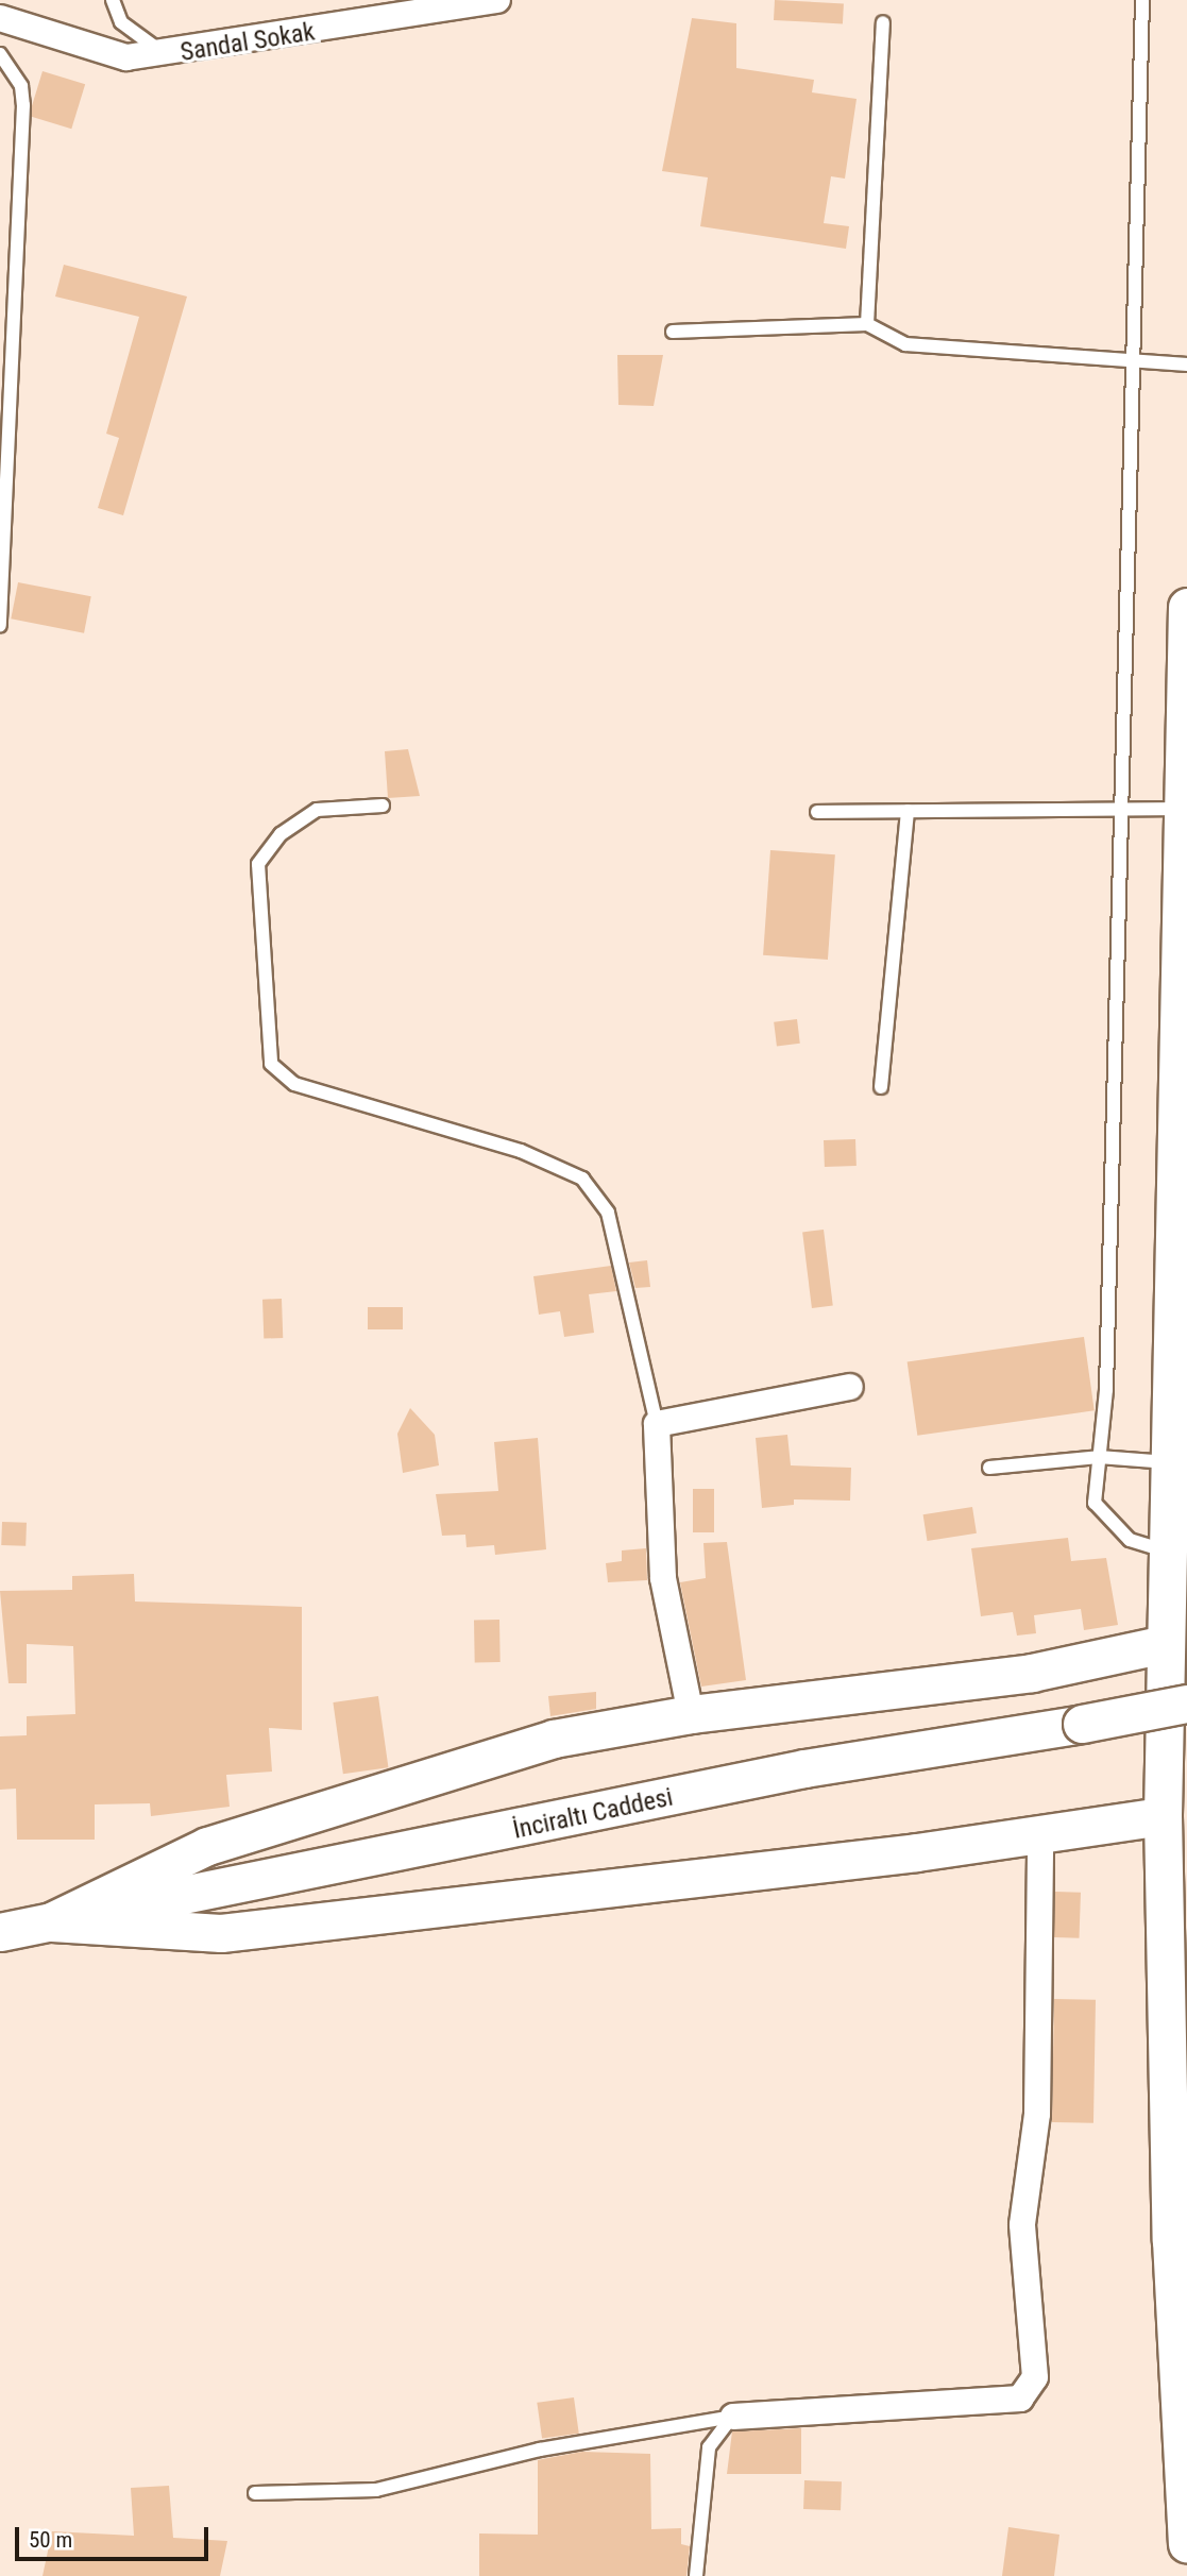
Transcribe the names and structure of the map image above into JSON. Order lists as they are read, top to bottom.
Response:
{
  "streets": {
    "main road": ["İnciraltı Caddesi"],
    "street": ["Sandal Sokak"]
  },
  "scale_bar": "50 m"
}
